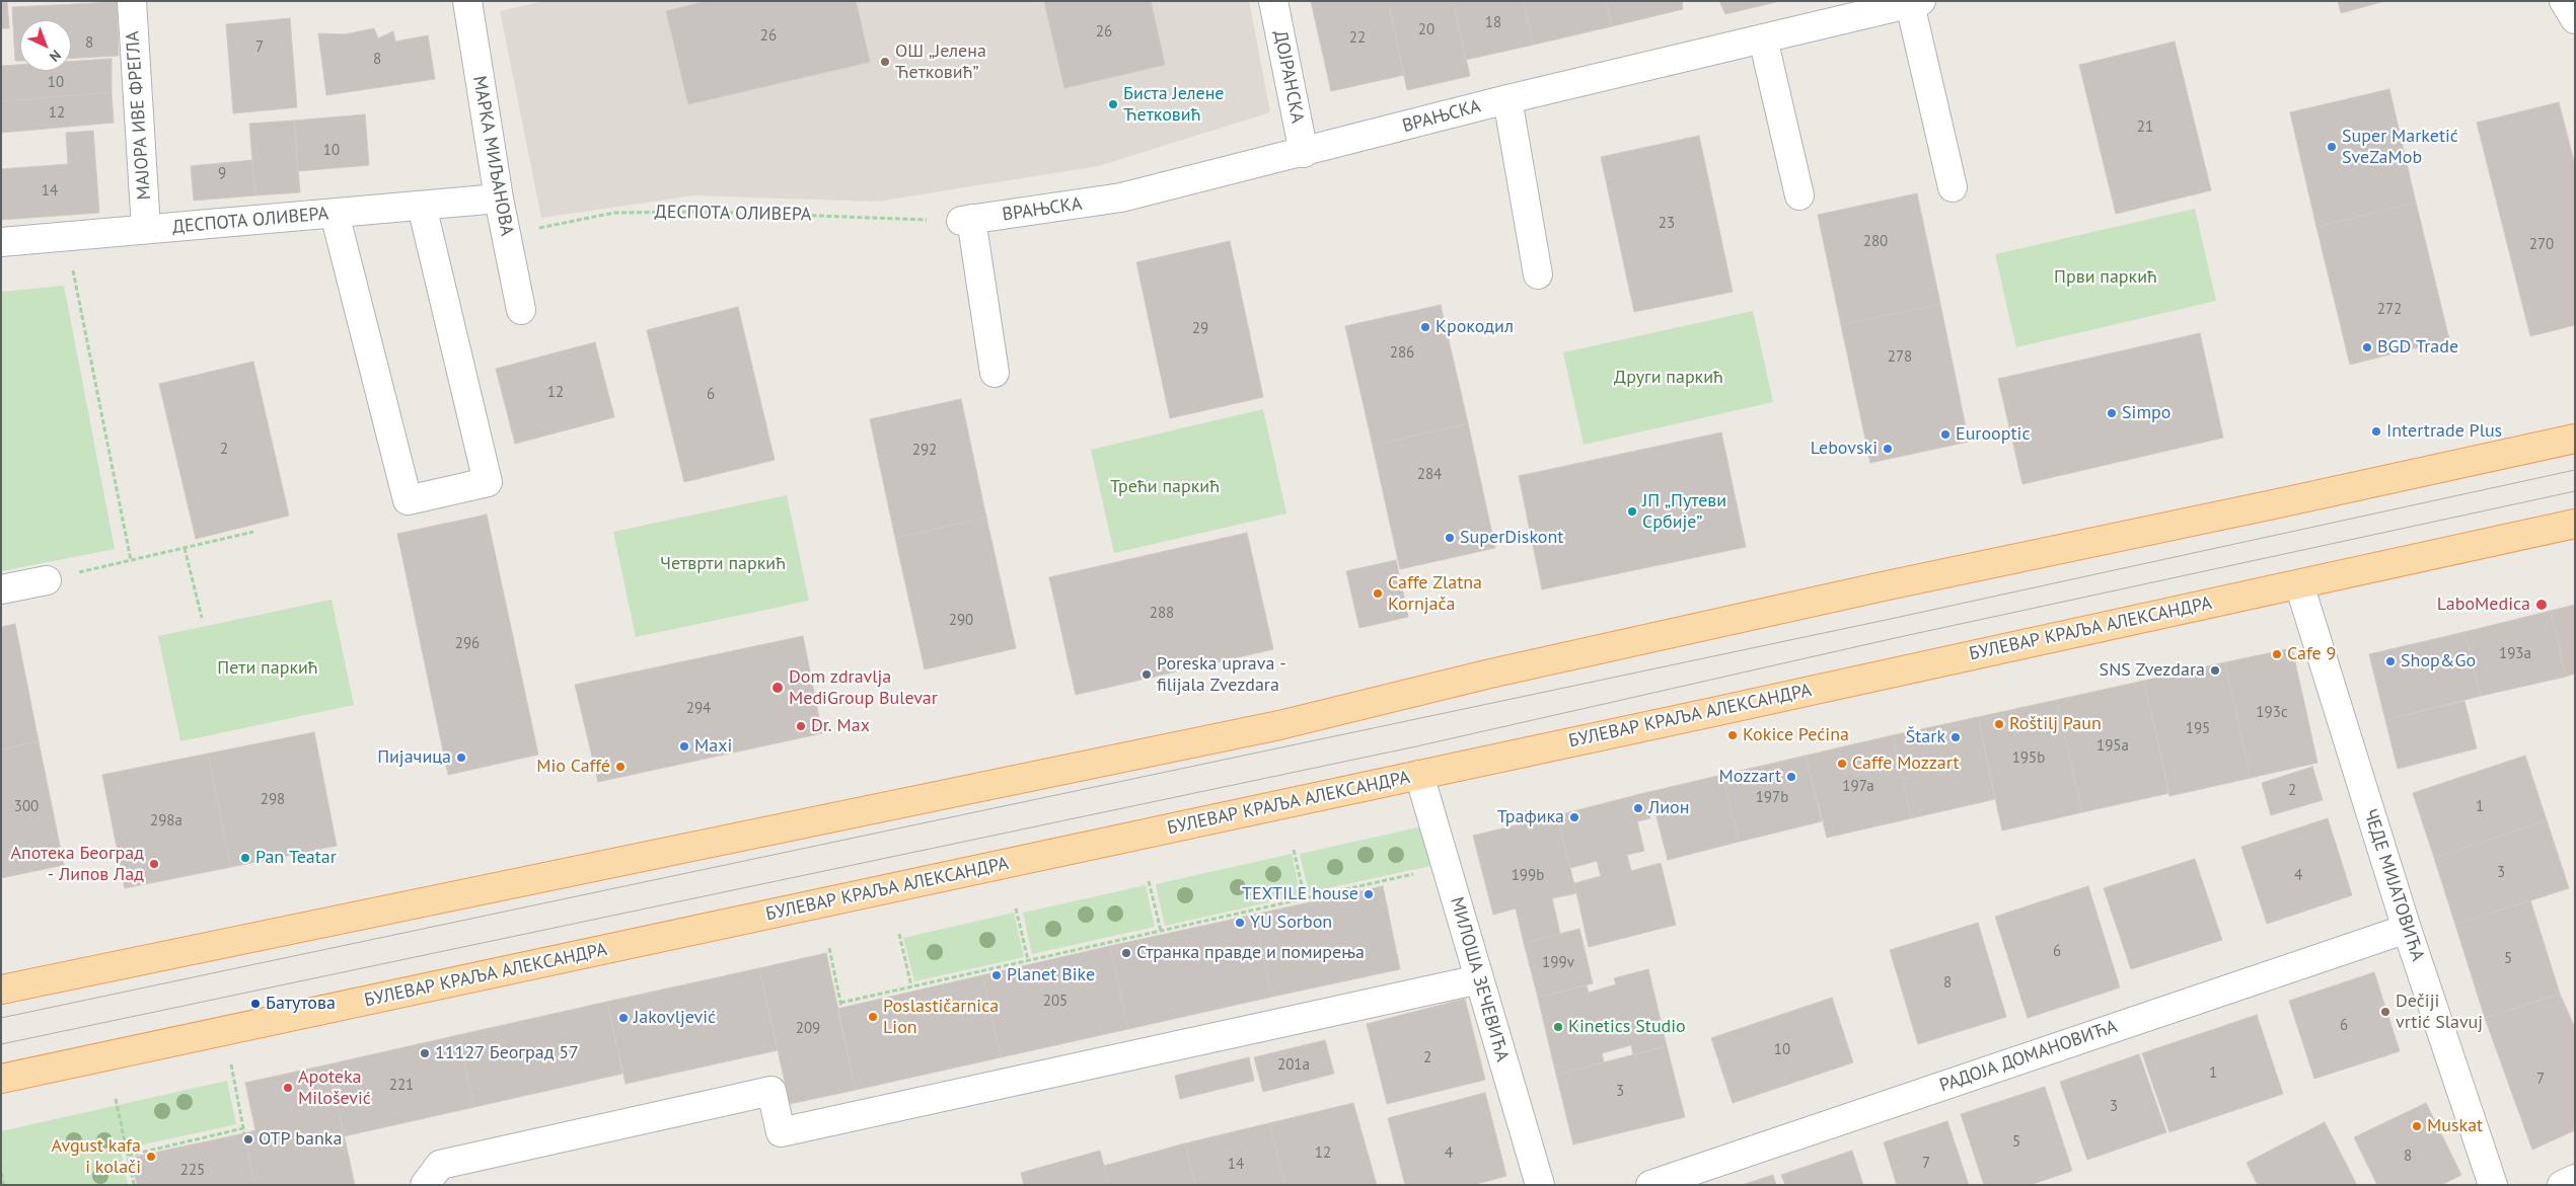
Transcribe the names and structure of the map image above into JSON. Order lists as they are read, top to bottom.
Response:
{
  "streets": {
    "main road": ["БУЛЕВАР КРАЉА АЛЕКСАНДРА"],
    "street": [
      "ДОЈРАНСКА",
      "МАЈОРА ИВЕ ФРЕГЛА",
      "ВРАЊСКА",
      "МАРКА МИЉАНОВА",
      "ДЕСПОТА ОЛИВЕРА",
      "ЧЕДЕ МИЈАТОВИЋА",
      "МИЛОША ЗЕЧЕВИЋА",
      "РАДОЈА ДОМАНОВИЋА"
    ]
  },
  "crossings": [
    ["ДОЈРАНСКА", "ВРАЊСКА"],
    ["МАЈОРА ИВЕ ФРЕГЛА", "ДЕСПОТА ОЛИВЕРА"],
    ["ВРАЊСКА", "ДЕСПОТА ОЛИВЕРА"],
    ["МАРКА МИЉАНОВА", "ДЕСПОТА ОЛИВЕРА"],
    ["БУЛЕВАР КРАЉА АЛЕКСАНДРА", "ЧЕДЕ МИЈАТОВИЋА"],
    ["БУЛЕВАР КРАЉА АЛЕКСАНДРА", "МИЛОША ЗЕЧЕВИЋА"],
    ["ЧЕДЕ МИЈАТОВИЋА", "РАДОЈА ДОМАНОВИЋА"]
  ],
  "parks": [
    "Први паркић",
    "Други паркић",
    "Трећи паркић",
    "Четврти паркић",
    "Пети паркић"
  ],
  "places": [
    "ОШ „Јелена Ћетковић”",
    "Биста Јелене Ћетковић",
    "Super Marketić SveZaMob",
    "Крокодил",
    "BGD Trade",
    "Simpo",
    "Intertrade Plus",
    "Eurooptic",
    "Lebovski",
    "ЈП „Путеви Србије”",
    "SuperDiskont",
    "Caffe Zlatna Kornjača",
    "LaboMedica",
    "Cafe 9",
    "Shop&Go",
    "SNS Zvezdara",
    "Poreska uprava - filijala Zvezdara",
    "Dom zdravlja MediGroup Bulevar",
    "Roštilj Paun",
    "Dr. Max",
    "Kokice Pećina",
    "Štark",
    "Maxi",
    "Пијачица",
    "Caffe Mozzart",
    "Mio Caffé",
    "Mozzart",
    "Лион",
    "Трафика",
    "Pan Teatar",
    "Апотека Београд - Липов Лад",
    "TEXTILE house",
    "YU Sorbon",
    "Странка правде и помирења",
    "Planet Bike",
    "Батутова",
    "Dečiji vrtić Slavuj",
    "Poslastičarnica Lion",
    "Jakovljević",
    "Kinetics Studio",
    "11127 Београд 57",
    "Apoteka Milošević",
    "Muskat",
    "OTP banka",
    "Avgust kafa i kolači"
  ],
  "house_numbers": [
    "18",
    "20",
    "26",
    "26",
    "22",
    "8",
    "7",
    "8",
    "10",
    "12",
    "21",
    "10",
    "9",
    "14",
    "23",
    "280",
    "270",
    "272",
    "29",
    "286",
    "278",
    "12",
    "6",
    "2",
    "292",
    "284",
    "288",
    "290",
    "296",
    "193a",
    "294",
    "193c",
    "195",
    "195a",
    "195b",
    "197a",
    "2",
    "197b",
    "298",
    "300",
    "1",
    "298a",
    "3",
    "199b",
    "4",
    "6",
    "5",
    "199v",
    "8",
    "205",
    "6",
    "209",
    "10",
    "2",
    "201a",
    "1",
    "7",
    "221",
    "3",
    "3",
    "5",
    "12",
    "4",
    "8",
    "7",
    "14",
    "225"
  ],
  "north": "bottom right"
}
